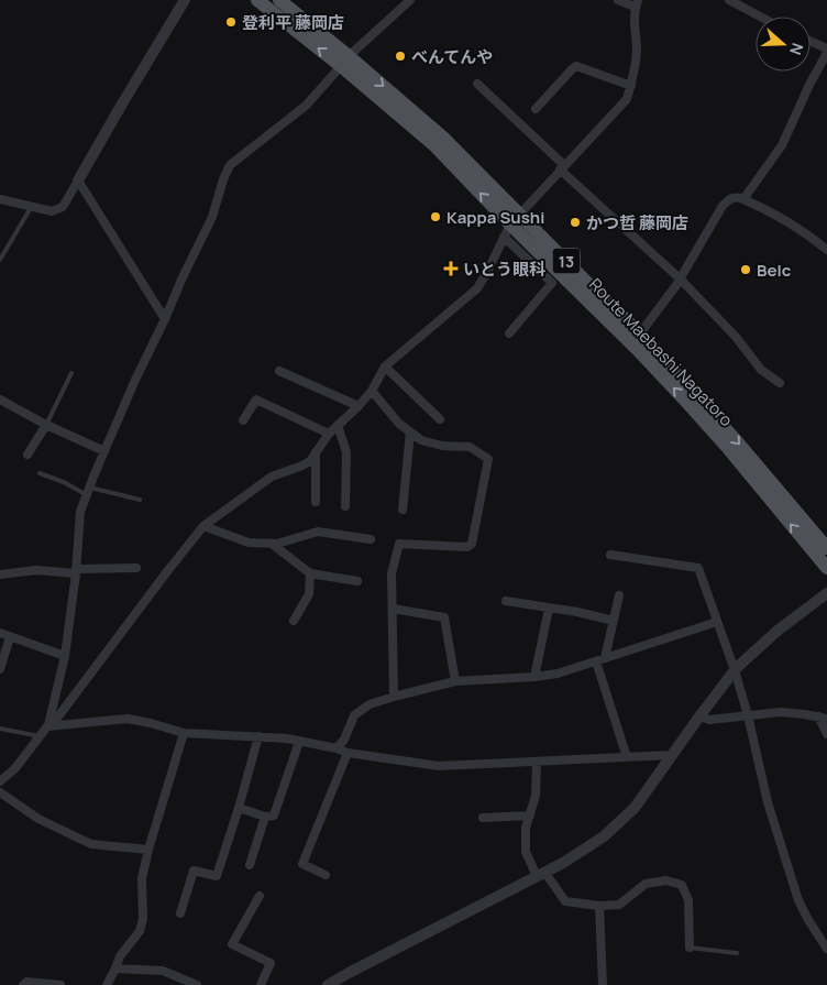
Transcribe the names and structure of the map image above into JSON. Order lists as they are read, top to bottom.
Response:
{
  "streets": {
    "main road": ["13", "Route Maebashi Nagatoro"]
  },
  "places": {
    "other": [
      "登利平 藤岡店",
      "べんてんや",
      "Kappa Sushi",
      "かつ哲 藤岡店",
      "Belc"
    ],
    "health": ["いとう眼科"]
  },
  "north": "right"
}
